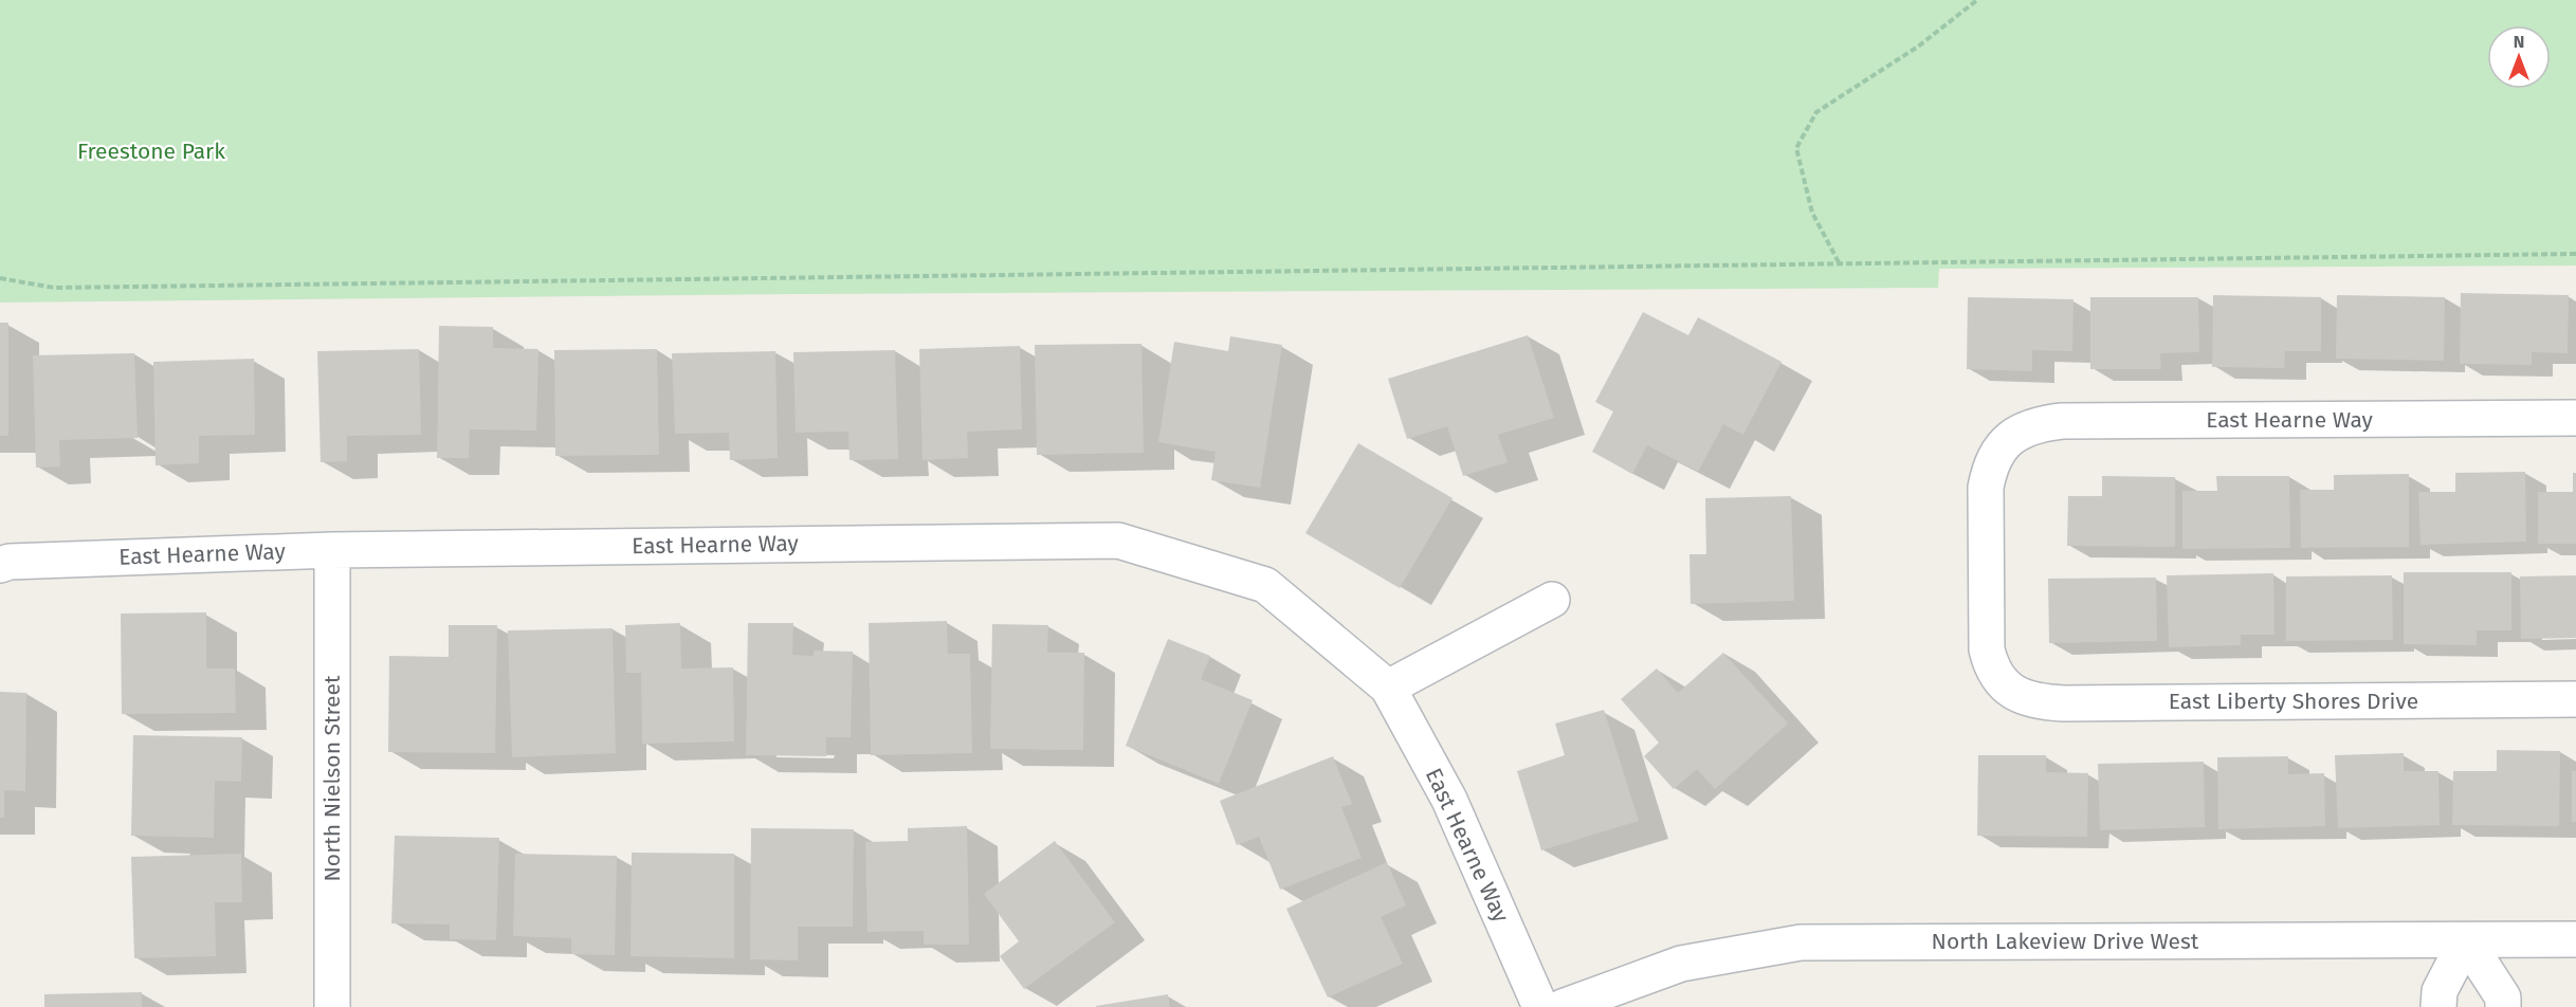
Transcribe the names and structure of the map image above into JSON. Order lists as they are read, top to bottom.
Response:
{
  "streets": {
    "street": [
      "East Hearne Way",
      "East Liberty Shores Drive",
      "North Nielson Street",
      "North Lakeview Drive West"
    ]
  },
  "crossings": [
    ["East Hearne Way", "East Liberty Shores Drive"],
    ["East Hearne Way", "North Nielson Street"]
  ],
  "parks": ["Freestone Park"],
  "north": "top"
}
